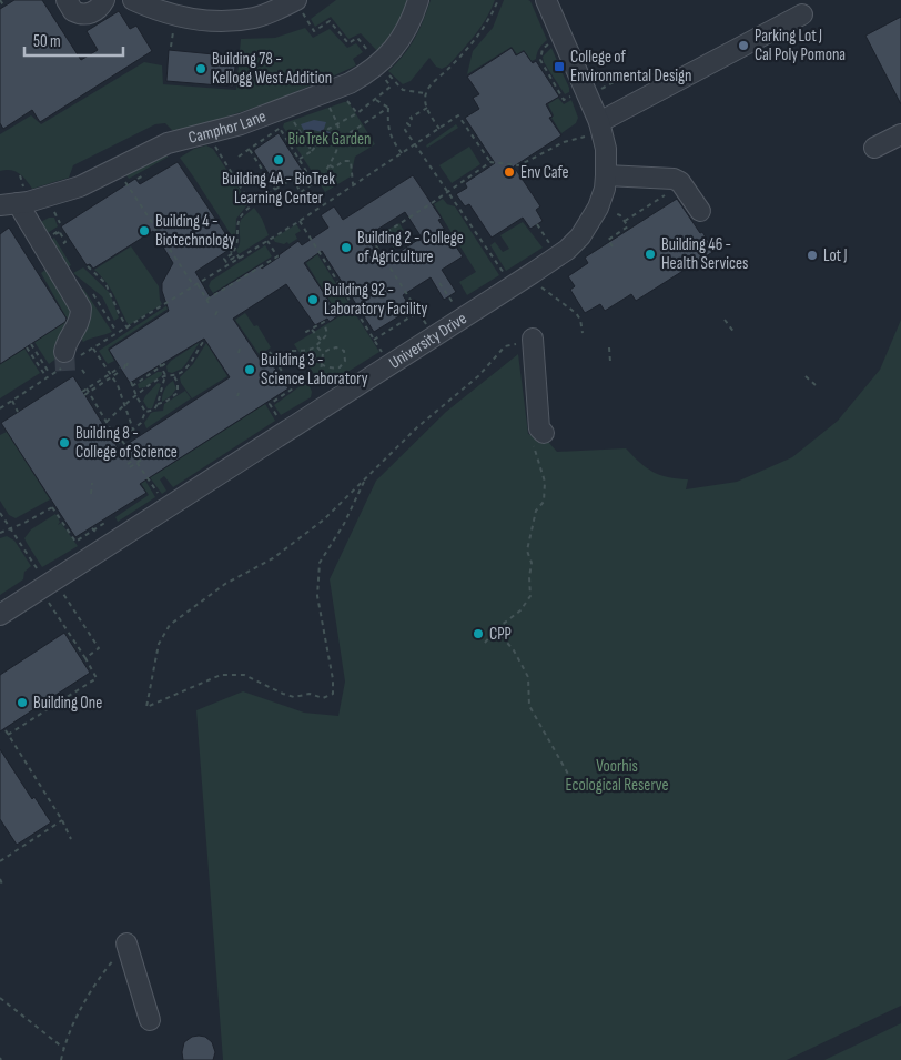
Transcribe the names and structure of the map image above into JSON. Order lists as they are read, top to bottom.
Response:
{
  "streets": {
    "street": ["Camphor Lane", "University Drive"]
  },
  "parks": ["BioTrek Garden", "Voorhis Ecological Reserve"],
  "places": {
    "other": [
      "Parking Lot J Cal Poly Pomona",
      "Building 78 - Kellogg West Addition",
      "Building 4A - BioTrek Learning Center",
      "Env Cafe",
      "Building 4 - Biotechnology",
      "Building 2 - College of Agriculture",
      "Building 46 - Health Services",
      "Lot J",
      "Building 92 - Laboratory Facility",
      "Building 3 - Science Laboratory",
      "Building 8 - College of Science",
      "CPP",
      "Building One"
    ],
    "transit": ["College of Environmental Design"]
  },
  "scale_bar": "50 m"
}
